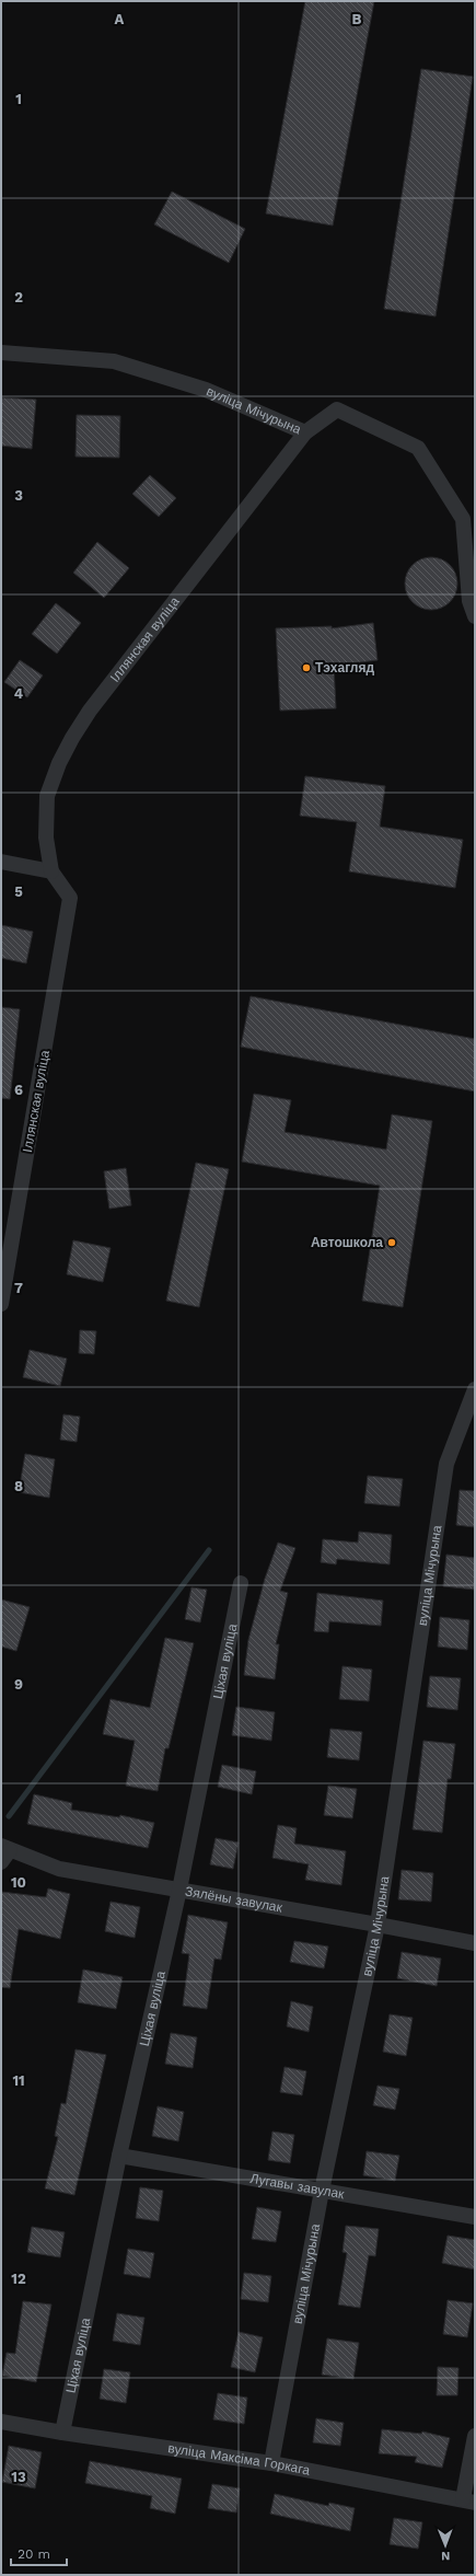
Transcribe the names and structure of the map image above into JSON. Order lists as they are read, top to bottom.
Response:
{
  "streets": {
    "street": [
      "вуліца Мічурына",
      "Іллянская вуліца",
      "Ціхая вуліца",
      "Зялёны завулак",
      "Лугавы завулак",
      "вуліца Максіма Горкага"
    ]
  },
  "crossings": [
    ["вуліца Мічурына", "Іллянская вуліца"],
    ["вуліца Мічурына", "Зялёны завулак"],
    ["вуліца Мічурына", "Лугавы завулак"],
    ["вуліца Мічурына", "вуліца Максіма Горкага"],
    ["Ціхая вуліца", "Зялёны завулак"],
    ["Ціхая вуліца", "Лугавы завулак"],
    ["Ціхая вуліца", "вуліца Максіма Горкага"]
  ],
  "places": ["Тэхагляд", "Автошкола"],
  "scale_bar": "20 m",
  "north": "bottom",
  "grid": {
    "columns": ["A", "B"],
    "rows": [
      "1",
      "2",
      "3",
      "4",
      "5",
      "6",
      "7",
      "8",
      "9",
      "10",
      "11",
      "12",
      "13"
    ]
  }
}
